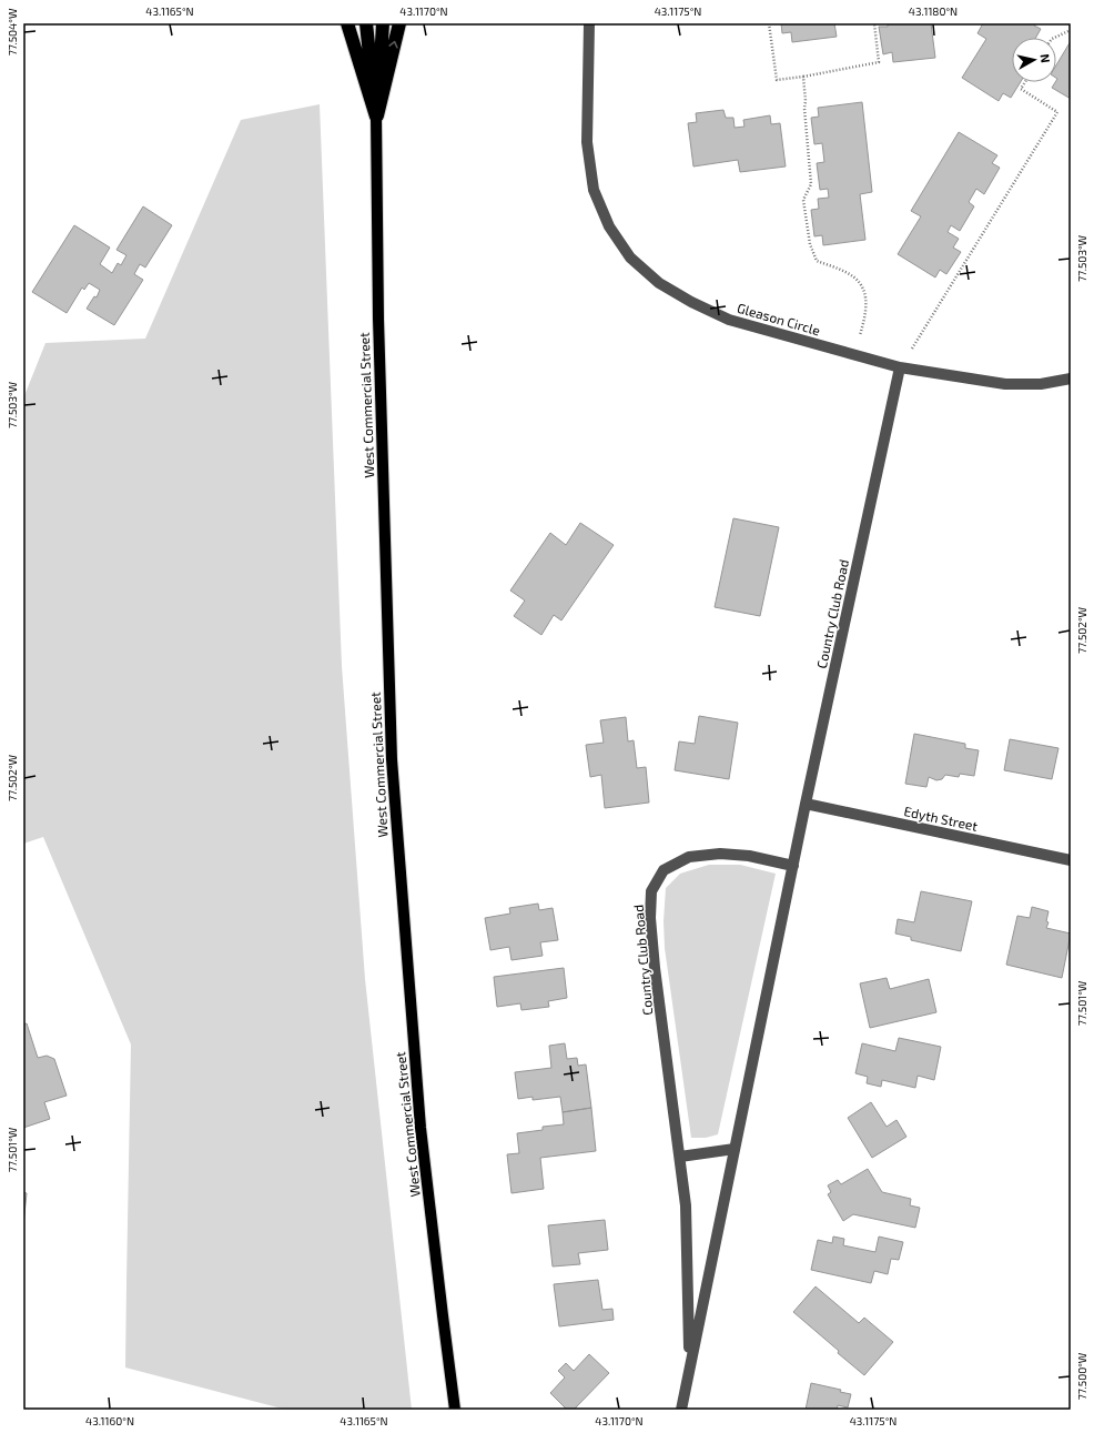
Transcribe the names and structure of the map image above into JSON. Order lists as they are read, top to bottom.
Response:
{
  "streets": {
    "main road": ["West Commercial Street"],
    "street": ["Gleason Circle", "Country Club Road", "Edyth Street"]
  },
  "crossings": [
    ["Gleason Circle", "Country Club Road"],
    ["Country Club Road", "Edyth Street"]
  ],
  "north": "right",
  "coordinates": [
    "43.1165°N",
    "43.1170°N",
    "43.1175°N",
    "43.1180°N",
    "77.504°W",
    "77.503°W",
    "77.502°W",
    "77.501°W",
    "77.500°W",
    "43.1160°N"
  ]
}
